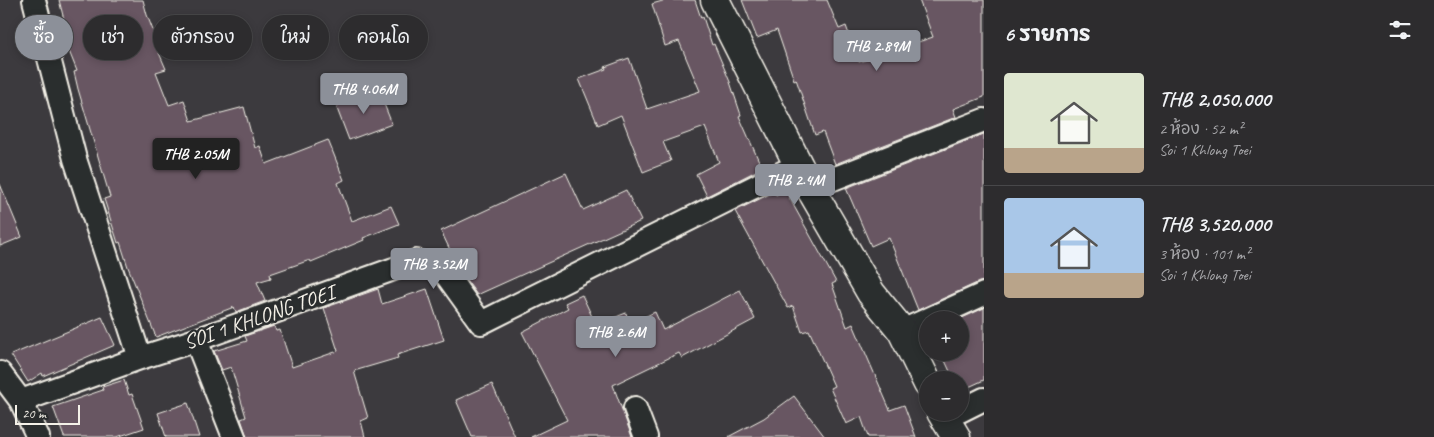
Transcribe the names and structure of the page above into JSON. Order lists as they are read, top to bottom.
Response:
{
  "streets": {
    "street": ["SOI 1 KHLONG TOEI"]
  },
  "scale_bar": "20 m",
  "page": {
    "heading": "6 รายการ",
    "chip": [
      "ซื้อ",
      "เช่า",
      "ตัวกรอง",
      "ใหม่",
      "คอนโด"
    ],
    "price": [
      "THB 2.89M",
      "THB 4.06M",
      "THB 2.05M",
      "THB 2.4M",
      "THB 3.52M",
      "THB 2.6M"
    ],
    "list": [
      {
        "name": "THB 2,050,000",
        "note": "2 ห้อง · 52 m² · Soi 1 Khlong Toei"
      },
      {
        "name": "THB 3,520,000",
        "note": "3 ห้อง · 101 m² · Soi 1 Khlong Toei"
      }
    ],
    "map_buttons": ["+", "−"],
    "scale": "20 m"
  }
}
